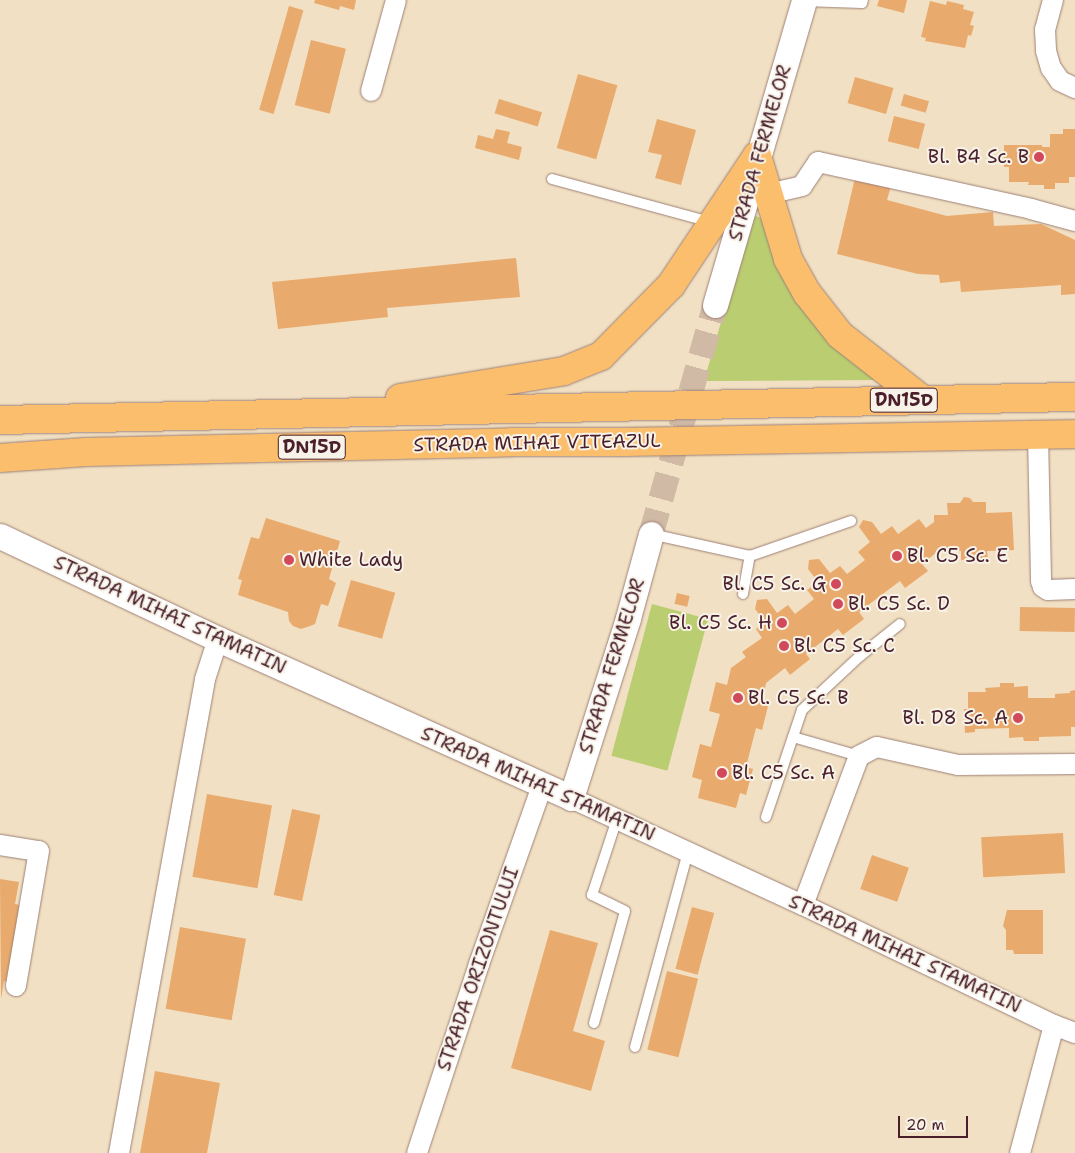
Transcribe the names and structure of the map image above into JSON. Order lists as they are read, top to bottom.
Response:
{
  "streets": {
    "main road": ["DN15D", "STRADA MIHAI VITEAZUL"],
    "street": ["STRADA FERMELOR", "STRADA MIHAI STAMATIN", "STRADA ORIZONTULUI"]
  },
  "crossings": [
    ["STRADA FERMELOR", "STRADA MIHAI STAMATIN"],
    ["STRADA MIHAI STAMATIN", "STRADA ORIZONTULUI"]
  ],
  "places": [
    "Bl. B4 Sc. B",
    "Bl. C5 Sc. E",
    "White Lady",
    "Bl. C5 Sc. G",
    "Bl. C5 Sc. D",
    "Bl. C5 Sc. H",
    "Bl. C5 Sc. C",
    "Bl. C5 Sc. B",
    "Bl. D8 Sc. A",
    "Bl. C5 Sc. A"
  ],
  "scale_bar": "20 m"
}
